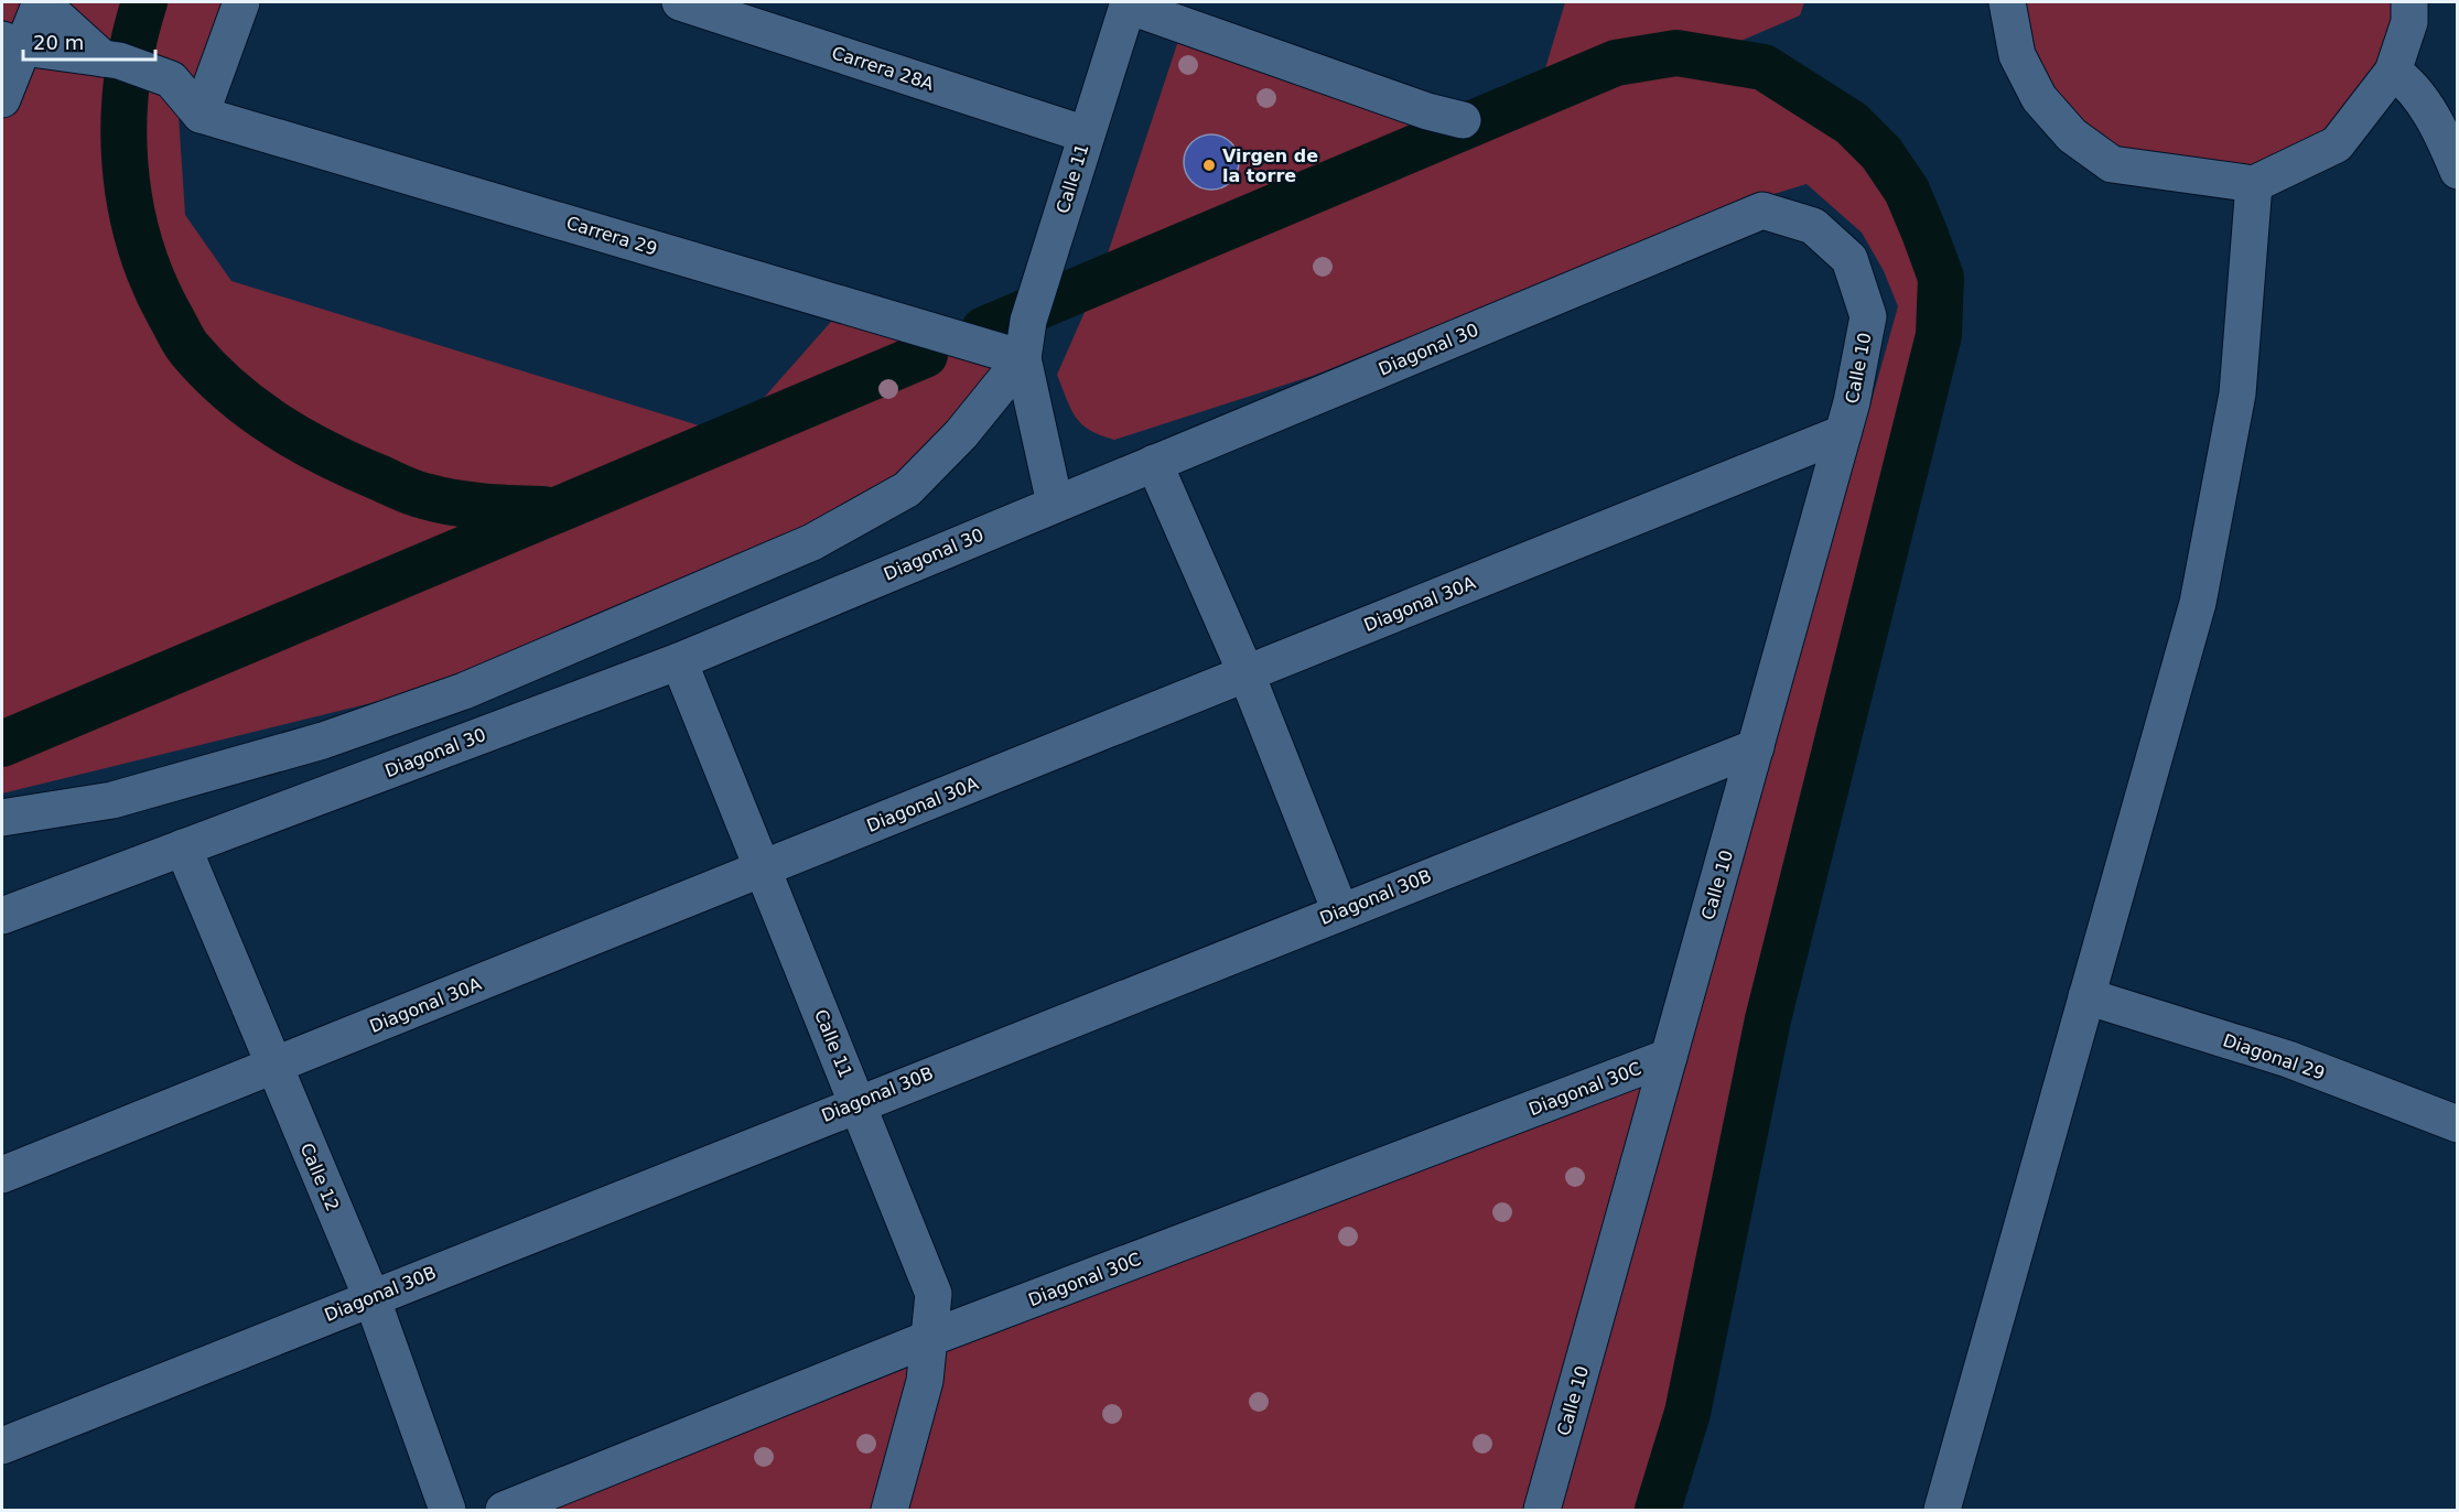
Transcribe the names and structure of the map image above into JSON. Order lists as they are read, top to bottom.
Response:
{
  "streets": {
    "street": [
      "Carrera 28A",
      "Calle 11",
      "Carrera 29",
      "Diagonal 30",
      "Calle 10",
      "Diagonal 30A",
      "Diagonal 30B",
      "Diagonal 29",
      "Diagonal 30C",
      "Calle 12"
    ]
  },
  "crossings": [
    ["Carrera 28A", "Calle 11"],
    ["Calle 11", "Carrera 29"],
    ["Calle 11", "Diagonal 30"],
    ["Calle 11", "Diagonal 30A"],
    ["Calle 11", "Diagonal 30B"],
    ["Calle 11", "Diagonal 30C"],
    ["Diagonal 30", "Calle 10"],
    ["Diagonal 30", "Calle 12"],
    ["Calle 10", "Diagonal 30A"],
    ["Calle 10", "Diagonal 30B"],
    ["Calle 10", "Diagonal 30C"],
    ["Diagonal 30A", "Calle 12"],
    ["Diagonal 30B", "Calle 12"]
  ],
  "places": ["Virgen de la torre"],
  "scale_bar": "20 m"
}
